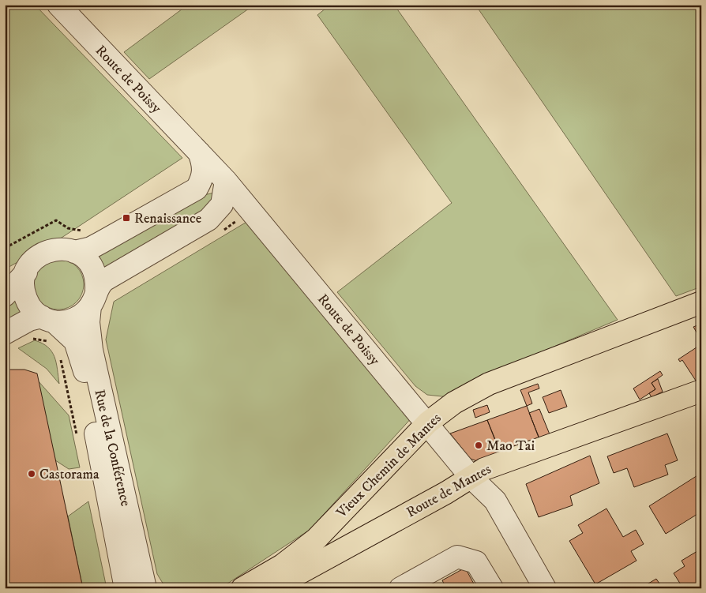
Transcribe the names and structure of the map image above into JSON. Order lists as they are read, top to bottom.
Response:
{
  "streets": {
    "main road": ["Vieux Chemin de Mantes", "Route de Mantes"],
    "street": ["Route de Poissy", "Rue de la Conférence"]
  },
  "crossings": [
    ["Route de Poissy", "Rue de la Conférence"],
    ["Route de Poissy", "Vieux Chemin de Mantes"],
    ["Route de Poissy", "Route de Mantes"]
  ],
  "places": {
    "transit": ["Renaissance"],
    "other": ["Mao Tai", "Castorama"]
  }
}
